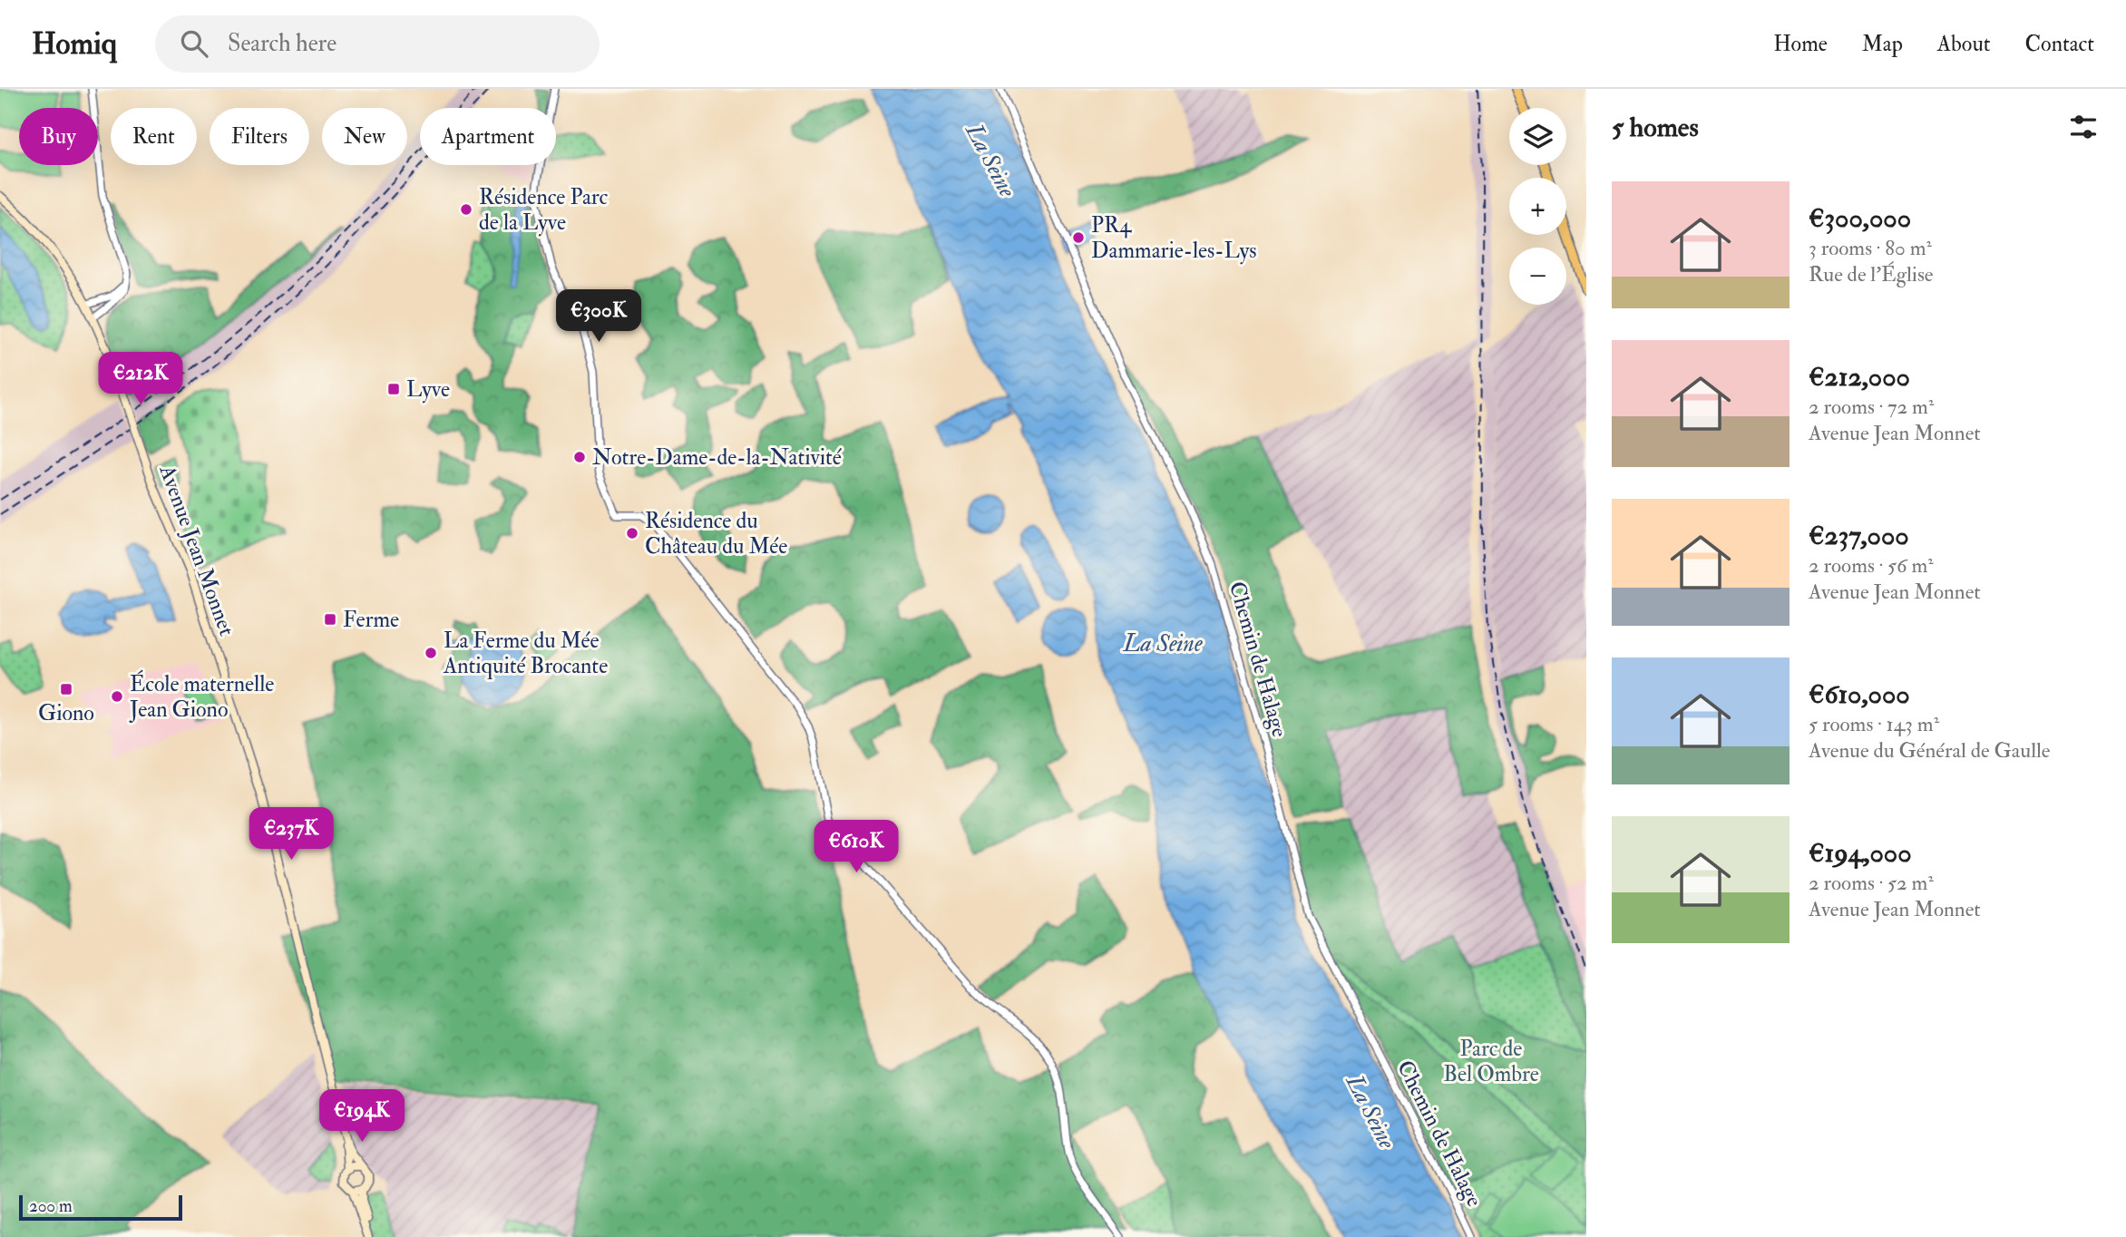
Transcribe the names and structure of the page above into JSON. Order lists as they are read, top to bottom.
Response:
{
  "streets": {
    "main road": ["Avenue Jean Monnet"],
    "street": ["Chemin de Halage"]
  },
  "water": ["La Seine"],
  "parks": ["Parc de Bel Ombre"],
  "places": {
    "other": [
      "Résidence Parc de la Lyve",
      "PR4 Dammarie-les-Lys",
      "Notre-Dame-de-la-Nativité",
      "Résidence du Château du Mée",
      "La Ferme du Mée Antiquité Brocante",
      "École maternelle Jean Giono"
    ],
    "transit": ["Lyve", "Ferme", "Giono"]
  },
  "scale_bar": "200 m",
  "page": {
    "header": "Homiq",
    "search": "Search here",
    "nav": [
      "Home",
      "Map",
      "About",
      "Contact"
    ],
    "heading": "5 homes",
    "map_buttons": ["+", "−"],
    "chip": [
      "Buy",
      "Rent",
      "Filters",
      "New",
      "Apartment"
    ],
    "list": [
      {
        "name": "€300,000",
        "note": "3 rooms · 80 m² · Rue de l'Église"
      },
      {
        "name": "€212,000",
        "note": "2 rooms · 72 m² · Avenue Jean Monnet"
      },
      {
        "name": "€237,000",
        "note": "2 rooms · 56 m² · Avenue Jean Monnet"
      },
      {
        "name": "€610,000",
        "note": "5 rooms · 143 m² · Avenue du Général de Gaulle"
      },
      {
        "name": "€194,000",
        "note": "2 rooms · 52 m² · Avenue Jean Monnet"
      }
    ],
    "price": [
      "€300K",
      "€212K",
      "€237K",
      "€610K",
      "€194K"
    ],
    "scale": "200 m"
  }
}
